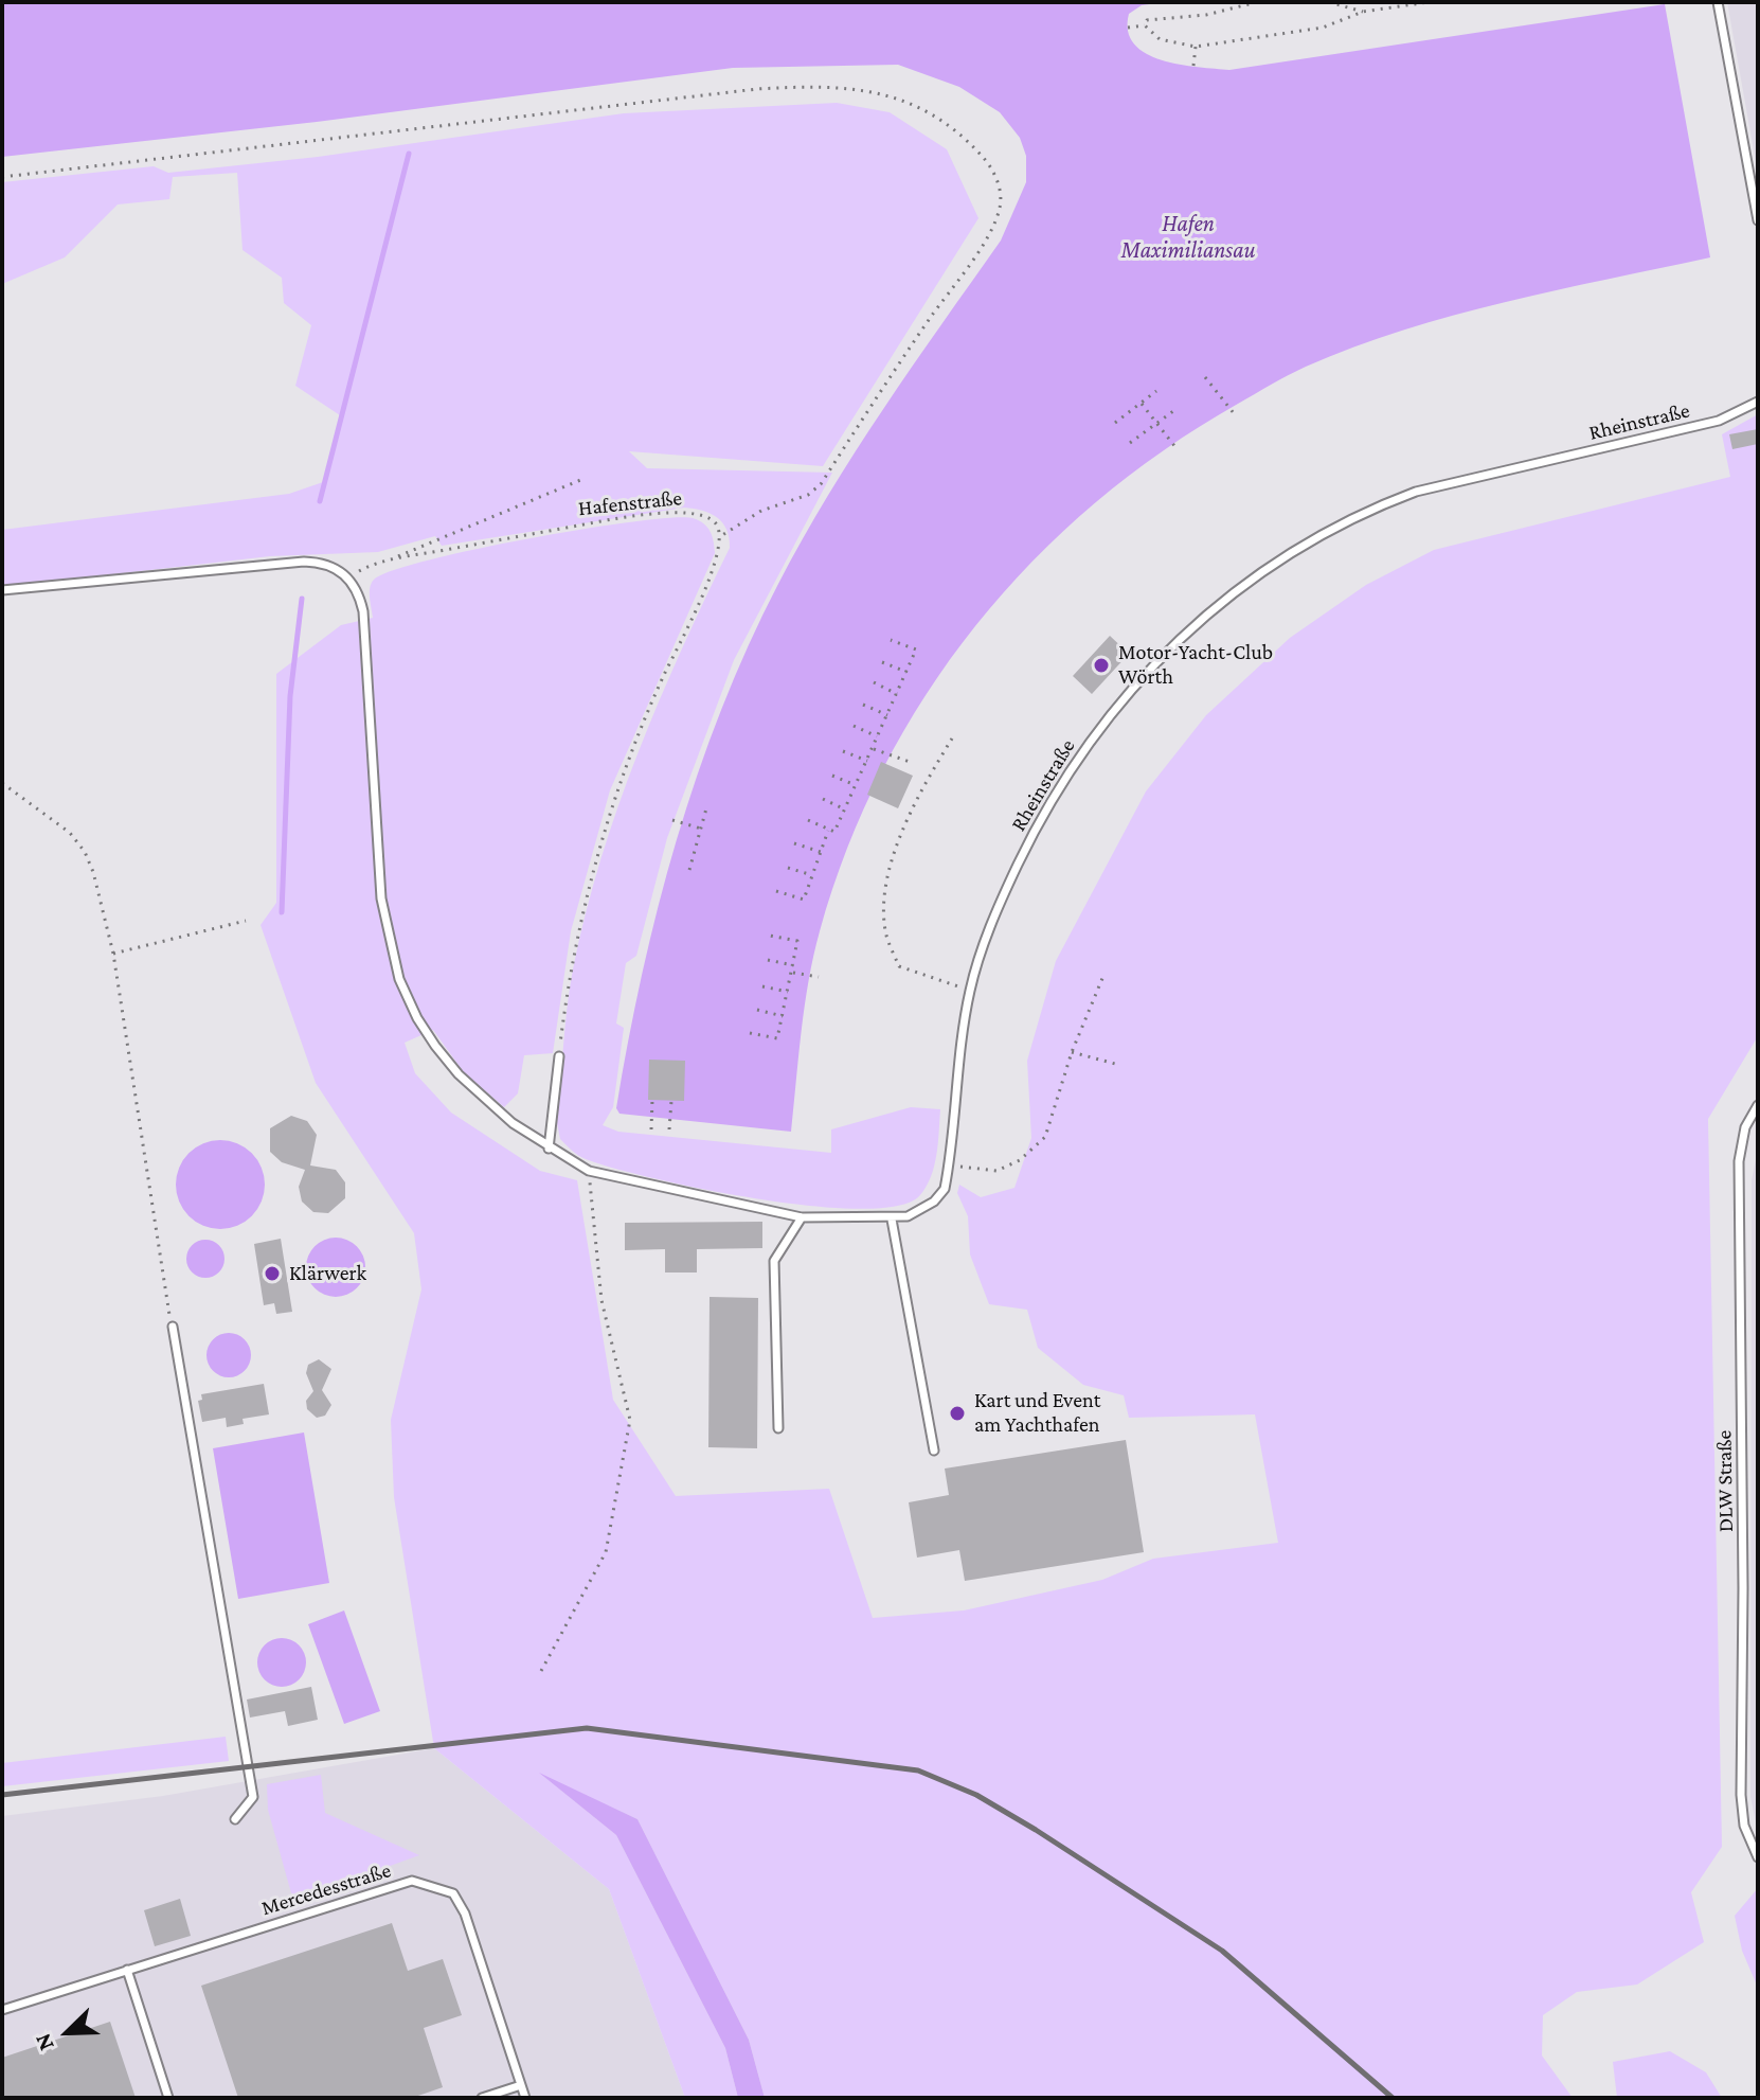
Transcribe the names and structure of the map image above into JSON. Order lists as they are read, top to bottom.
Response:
{
  "streets": {
    "lane": ["Rheinstraße", "DLW Straße", "Mercedesstraße"],
    "path": ["Hafenstraße"]
  },
  "crossings": [
    ["Rheinstraße", "Hafenstraße"]
  ],
  "water": ["Hafen Maximiliansau"],
  "places": ["Motor-Yacht-Club Wörth", "Klärwerk", "Kart und Event am Yachthafen"],
  "north": "bottom left"
}
